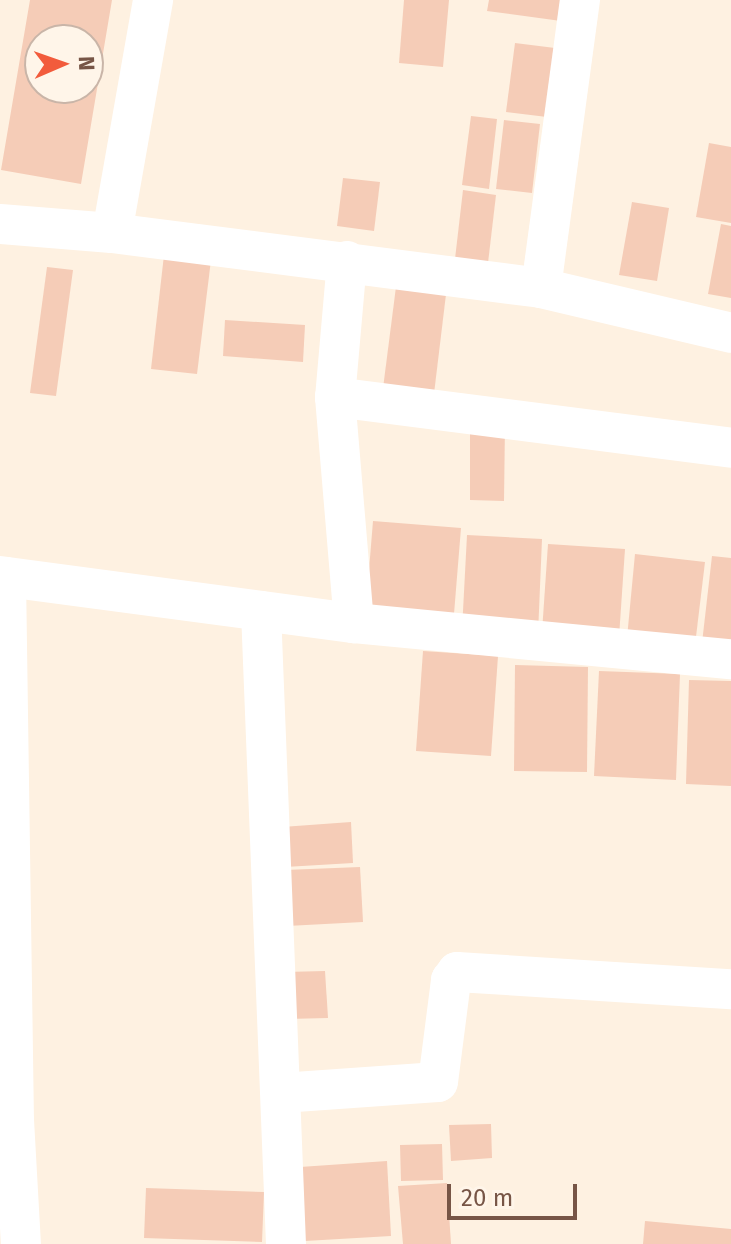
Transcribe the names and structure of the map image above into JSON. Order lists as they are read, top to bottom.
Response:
{
  "scale_bar": "20 m",
  "north": "right"
}
